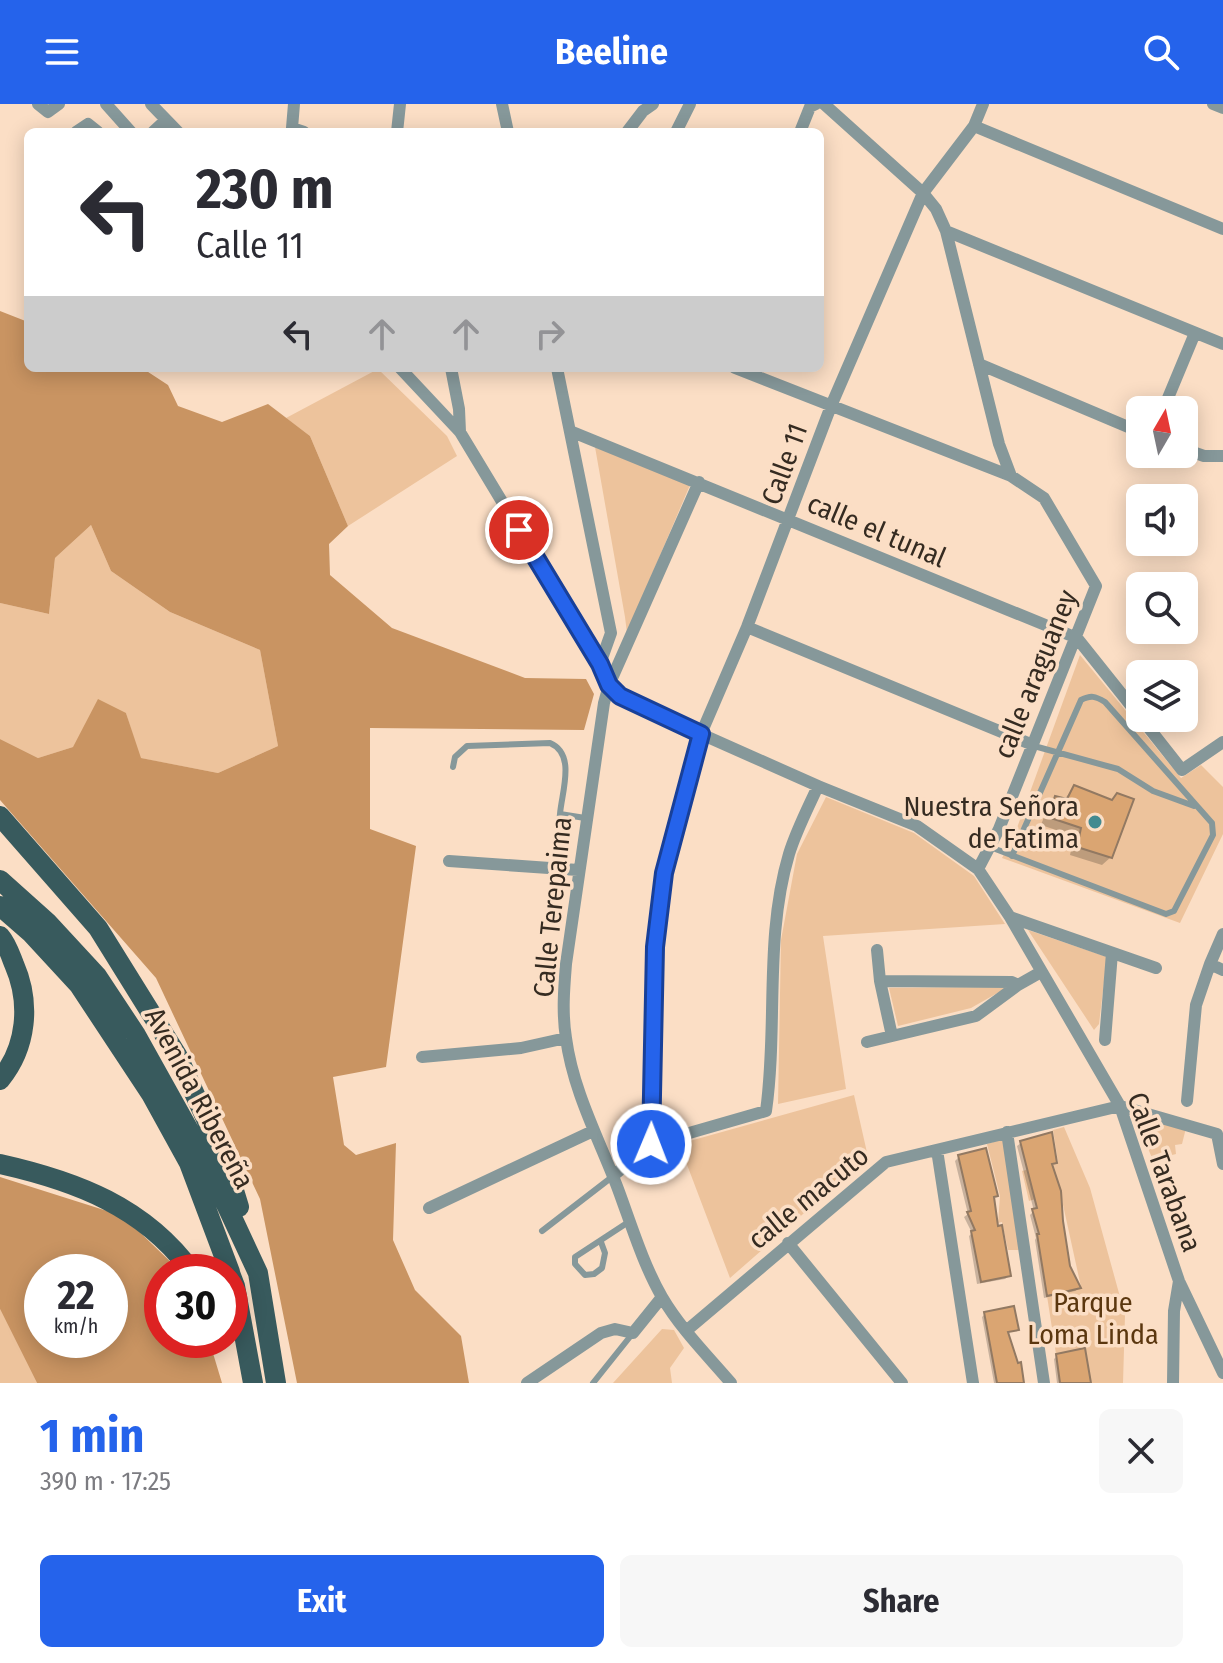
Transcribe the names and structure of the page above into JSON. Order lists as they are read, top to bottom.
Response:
{
  "streets": {
    "main road": ["Avenida Ribereña"],
    "street": [
      "Calle 11",
      "calle el tunal",
      "calle araguaney",
      "Calle Terepaima",
      "Calle Tarabana",
      "calle macuto"
    ]
  },
  "crossings": [
    ["Calle 11", "calle el tunal"],
    ["calle el tunal", "calle araguaney"],
    ["calle el tunal", "Calle Terepaima"],
    ["calle araguaney", "Calle Tarabana"],
    ["Calle Terepaima", "calle macuto"],
    ["Calle Tarabana", "calle macuto"]
  ],
  "parks": ["Parque Loma Linda"],
  "places": ["Nuestra Señora de Fatima"],
  "north": "top",
  "page": {
    "header": "Beeline",
    "turn": ["230 m", "Calle 11"],
    "speed": "22 km/h",
    "limit": "30",
    "heading": ["1 min", "390 m · 17:25"],
    "buttons": ["Exit", "Share"]
  }
}
